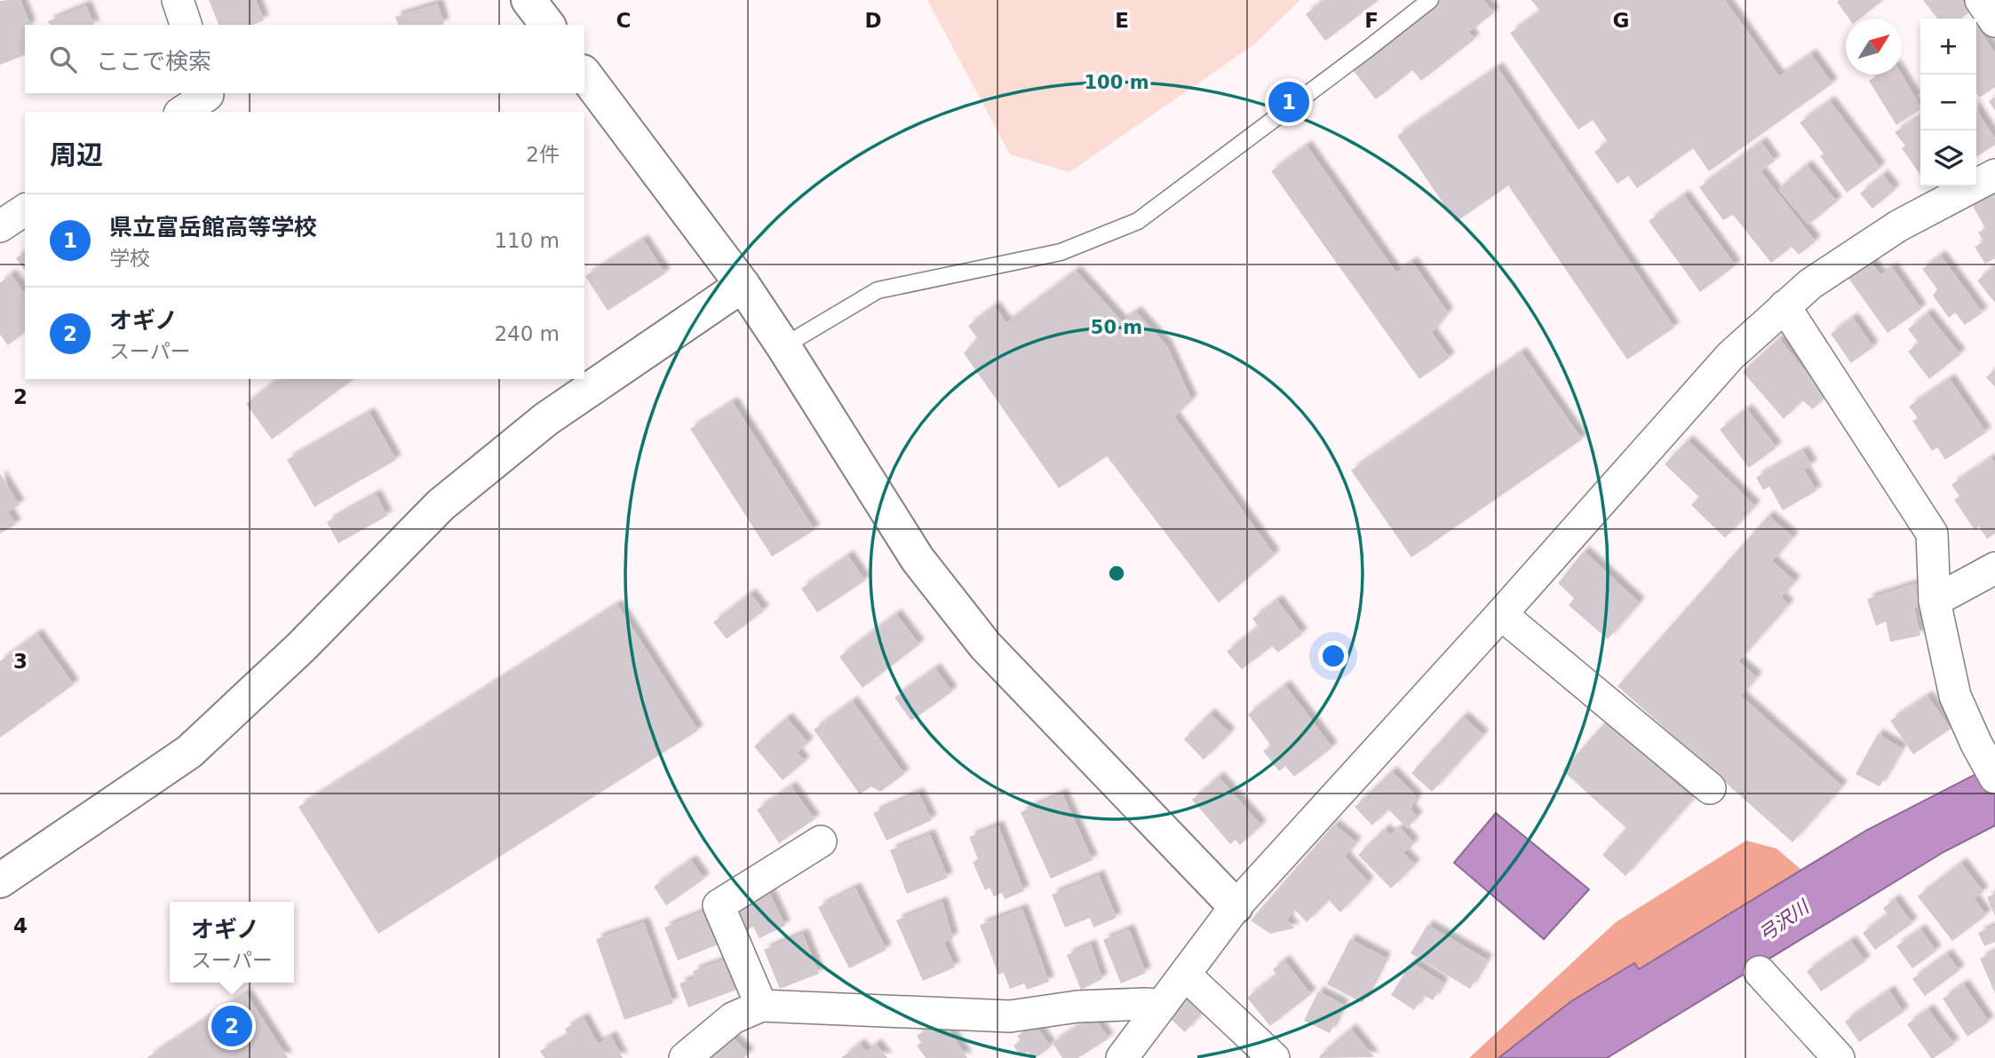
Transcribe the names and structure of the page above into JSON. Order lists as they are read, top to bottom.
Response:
{
  "water": ["弓沢川"],
  "north": "top right",
  "page": {
    "map_buttons": ["+", "−"],
    "search": "ここで検索",
    "pins": ["1", "2"],
    "heading": ["周辺", "2件"],
    "list": [
      {
        "mark": "1",
        "name": "県立富岳館高等学校",
        "note": "学校",
        "value": "110 m"
      },
      {
        "mark": "2",
        "name": "オギノ",
        "note": "スーパー",
        "value": "240 m"
      }
    ],
    "popup": ["オギノ", "スーパー"]
  },
  "grid": {
    "columns": [
      "C",
      "D",
      "E",
      "F",
      "G"
    ],
    "rows": ["2", "3", "4"]
  },
  "rings": ["100 m", "50 m"]
}
